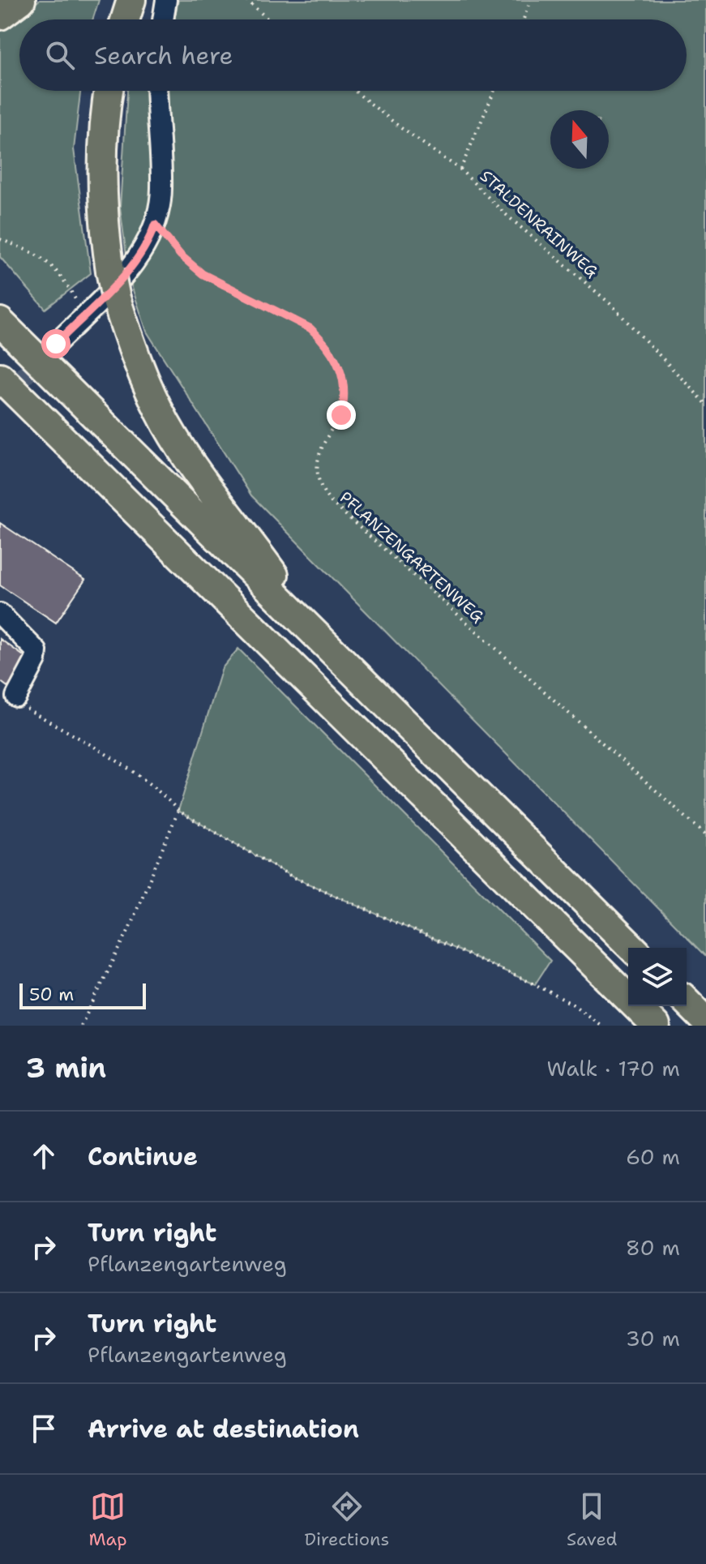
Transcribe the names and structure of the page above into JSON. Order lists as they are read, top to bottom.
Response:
{
  "streets": {
    "path": ["STALDENRAINWEG", "PFLANZENGARTENWEG"]
  },
  "scale_bar": "50 m",
  "north": "top",
  "page": {
    "search": "Search here",
    "scale": "50 m",
    "heading": ["3 min", "Walk · 170 m"],
    "list": [
      ["Continue", "60 m"],
      ["Turn right", "Pflanzengartenweg", "80 m"],
      ["Turn right", "Pflanzengartenweg", "30 m"],
      "Arrive at destination"
    ],
    "nav": ["Map", "Directions", "Saved"]
  }
}
